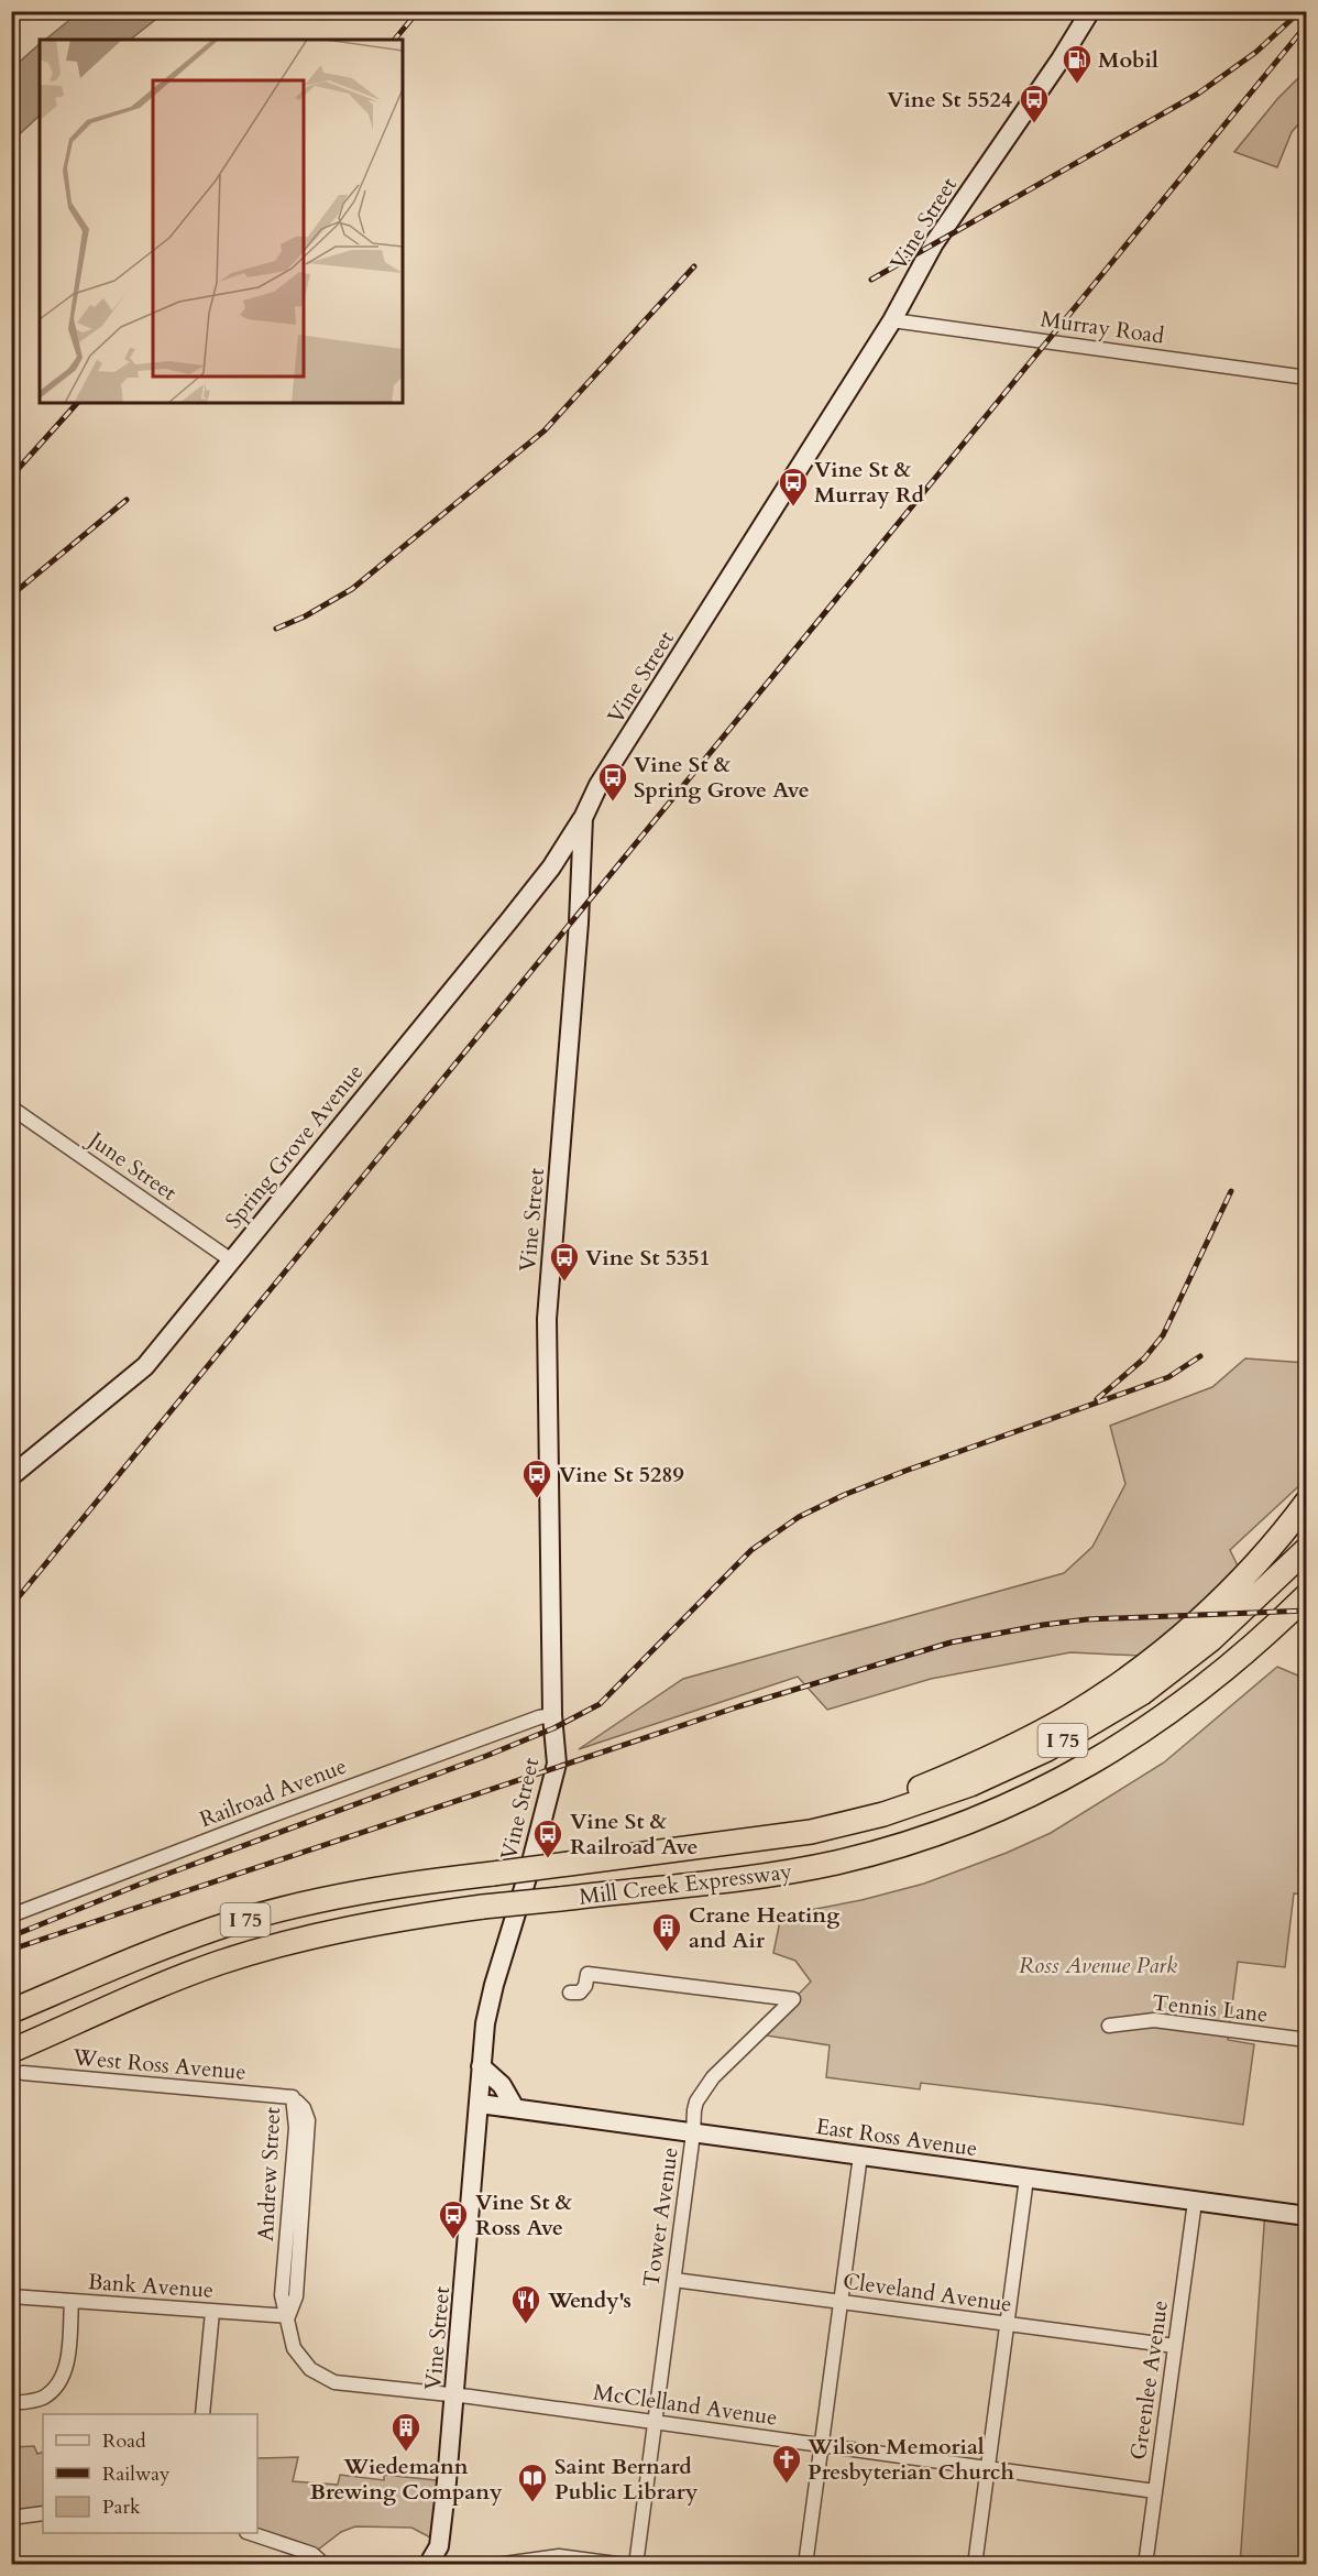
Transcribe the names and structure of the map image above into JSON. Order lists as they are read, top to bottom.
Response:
{
  "streets": {
    "highway": ["I 75", "Mill Creek Expressway"],
    "main road": ["Vine Street", "Spring Grove Avenue", "East Ross Avenue"],
    "street": [
      "Murray Road",
      "June Street",
      "Railroad Avenue",
      "Tennis Lane",
      "West Ross Avenue",
      "Andrew Street",
      "Tower Avenue",
      "Bank Avenue",
      "Cleveland Avenue",
      "Greenlee Avenue",
      "McClelland Avenue"
    ]
  },
  "crossings": [
    ["Vine Street", "Murray Road"],
    ["Vine Street", "Spring Grove Avenue"],
    ["Vine Street", "Railroad Avenue"],
    ["Vine Street", "East Ross Avenue"],
    ["Vine Street", "McClelland Avenue"],
    ["Spring Grove Avenue", "June Street"],
    ["West Ross Avenue", "Andrew Street"],
    ["East Ross Avenue", "Tower Avenue"],
    ["East Ross Avenue", "Greenlee Avenue"],
    ["Andrew Street", "Bank Avenue"],
    ["Andrew Street", "McClelland Avenue"],
    ["Tower Avenue", "Cleveland Avenue"],
    ["Tower Avenue", "McClelland Avenue"],
    ["Bank Avenue", "McClelland Avenue"],
    ["Cleveland Avenue", "Greenlee Avenue"],
    ["Greenlee Avenue", "McClelland Avenue"]
  ],
  "parks": ["Ross Avenue Park"],
  "places": {
    "fuel station": ["Mobil"],
    "bus stop": [
      "Vine St 5524",
      "Vine St & Murray Rd",
      "Vine St & Spring Grove Ave",
      "Vine St 5351",
      "Vine St 5289",
      "Vine St & Railroad Ave",
      "Vine St & Ross Ave"
    ],
    "building": ["Crane Heating and Air", "Wiedemann Brewing Company"],
    "restaurant": ["Wendy's"],
    "church": ["Wilson Memorial Presbyterian Church"],
    "library": ["Saint Bernard Public Library"]
  },
  "legend": ["Road", "Railway", "Park"]
}
